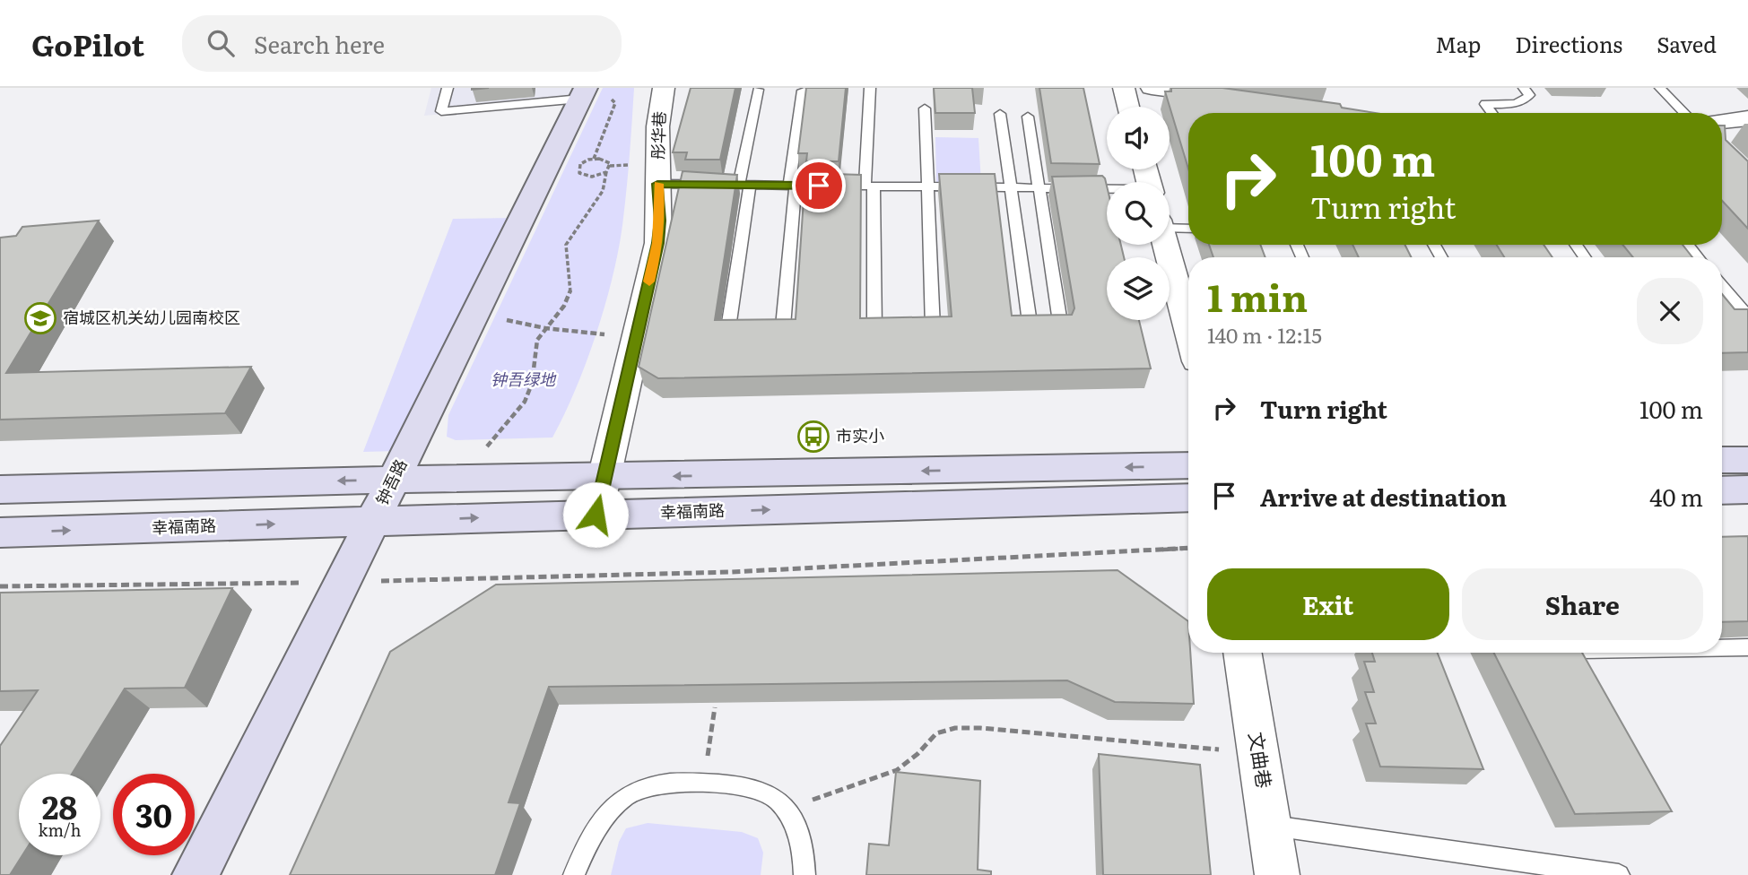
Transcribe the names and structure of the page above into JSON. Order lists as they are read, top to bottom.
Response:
{
  "streets": {
    "main road": ["钟吾路", "幸福南路"],
    "street": ["彤华巷", "文曲巷"]
  },
  "crossings": [
    ["彤华巷", "幸福南路"],
    ["钟吾路", "幸福南路"]
  ],
  "parks": ["钟吾绿地"],
  "places": {
    "school or university": ["宿城区机关幼儿园南校区"],
    "bus stop": ["市实小"]
  },
  "page": {
    "header": "GoPilot",
    "search": "Search here",
    "nav": ["Map", "Directions", "Saved"],
    "turn": ["100 m", "Turn right"],
    "heading": ["1 min", "140 m · 12:15"],
    "list": [
      {
        "name": "Turn right",
        "value": "100 m"
      },
      {
        "name": "Arrive at destination",
        "value": "40 m"
      }
    ],
    "buttons": ["Exit", "Share"],
    "speed": "28 km/h",
    "limit": "30"
  }
}
